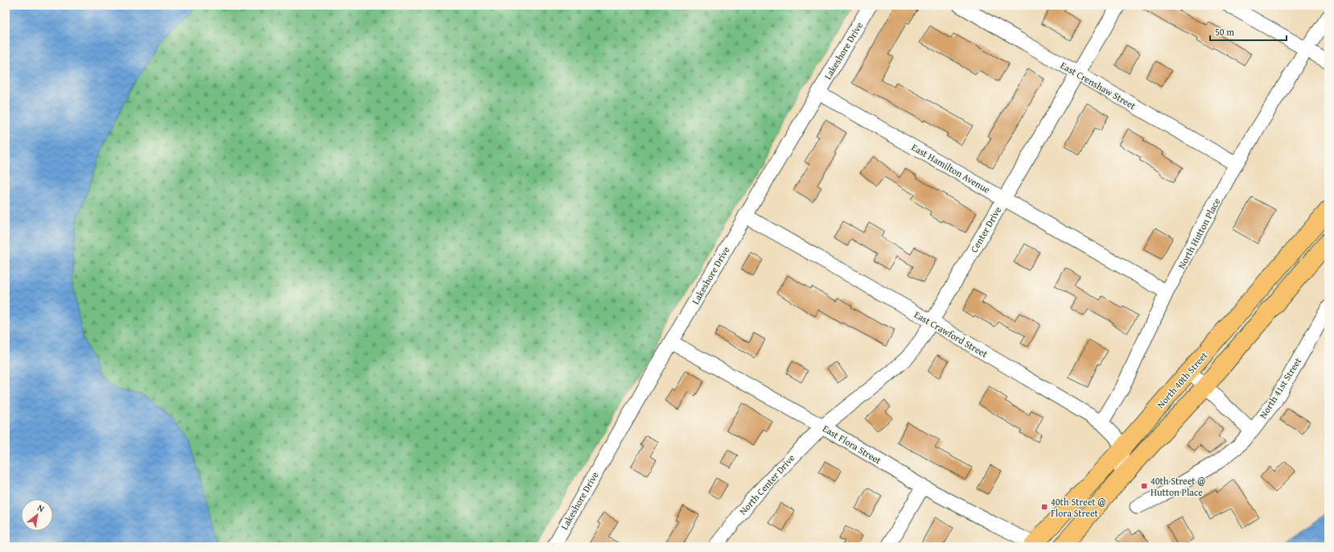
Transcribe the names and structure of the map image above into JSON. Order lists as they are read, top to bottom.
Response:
{
  "streets": {
    "main road": ["North 40th Street"],
    "street": [
      "Lakeshore Drive",
      "East Crenshaw Street",
      "East Hamilton Avenue",
      "Center Drive",
      "North Hutton Place",
      "East Crawford Street",
      "North 41st Street",
      "East Flora Street",
      "North Center Drive"
    ]
  },
  "crossings": [
    ["Lakeshore Drive", "East Hamilton Avenue"],
    ["Lakeshore Drive", "East Crawford Street"],
    ["Lakeshore Drive", "East Flora Street"],
    ["East Crenshaw Street", "Center Drive"],
    ["East Crenshaw Street", "North Hutton Place"],
    ["East Hamilton Avenue", "Center Drive"],
    ["East Hamilton Avenue", "North Hutton Place"],
    ["Center Drive", "East Crawford Street"],
    ["Center Drive", "East Flora Street"],
    ["Center Drive", "North Center Drive"],
    ["North Hutton Place", "East Crawford Street"],
    ["East Crawford Street", "North 40th Street"],
    ["North 40th Street", "East Flora Street"],
    ["East Flora Street", "North Center Drive"]
  ],
  "places": {
    "transit": ["40th Street @ Hutton Place", "40th Street @ Flora Street"]
  },
  "scale_bar": "50 m",
  "north": "top right"
}
